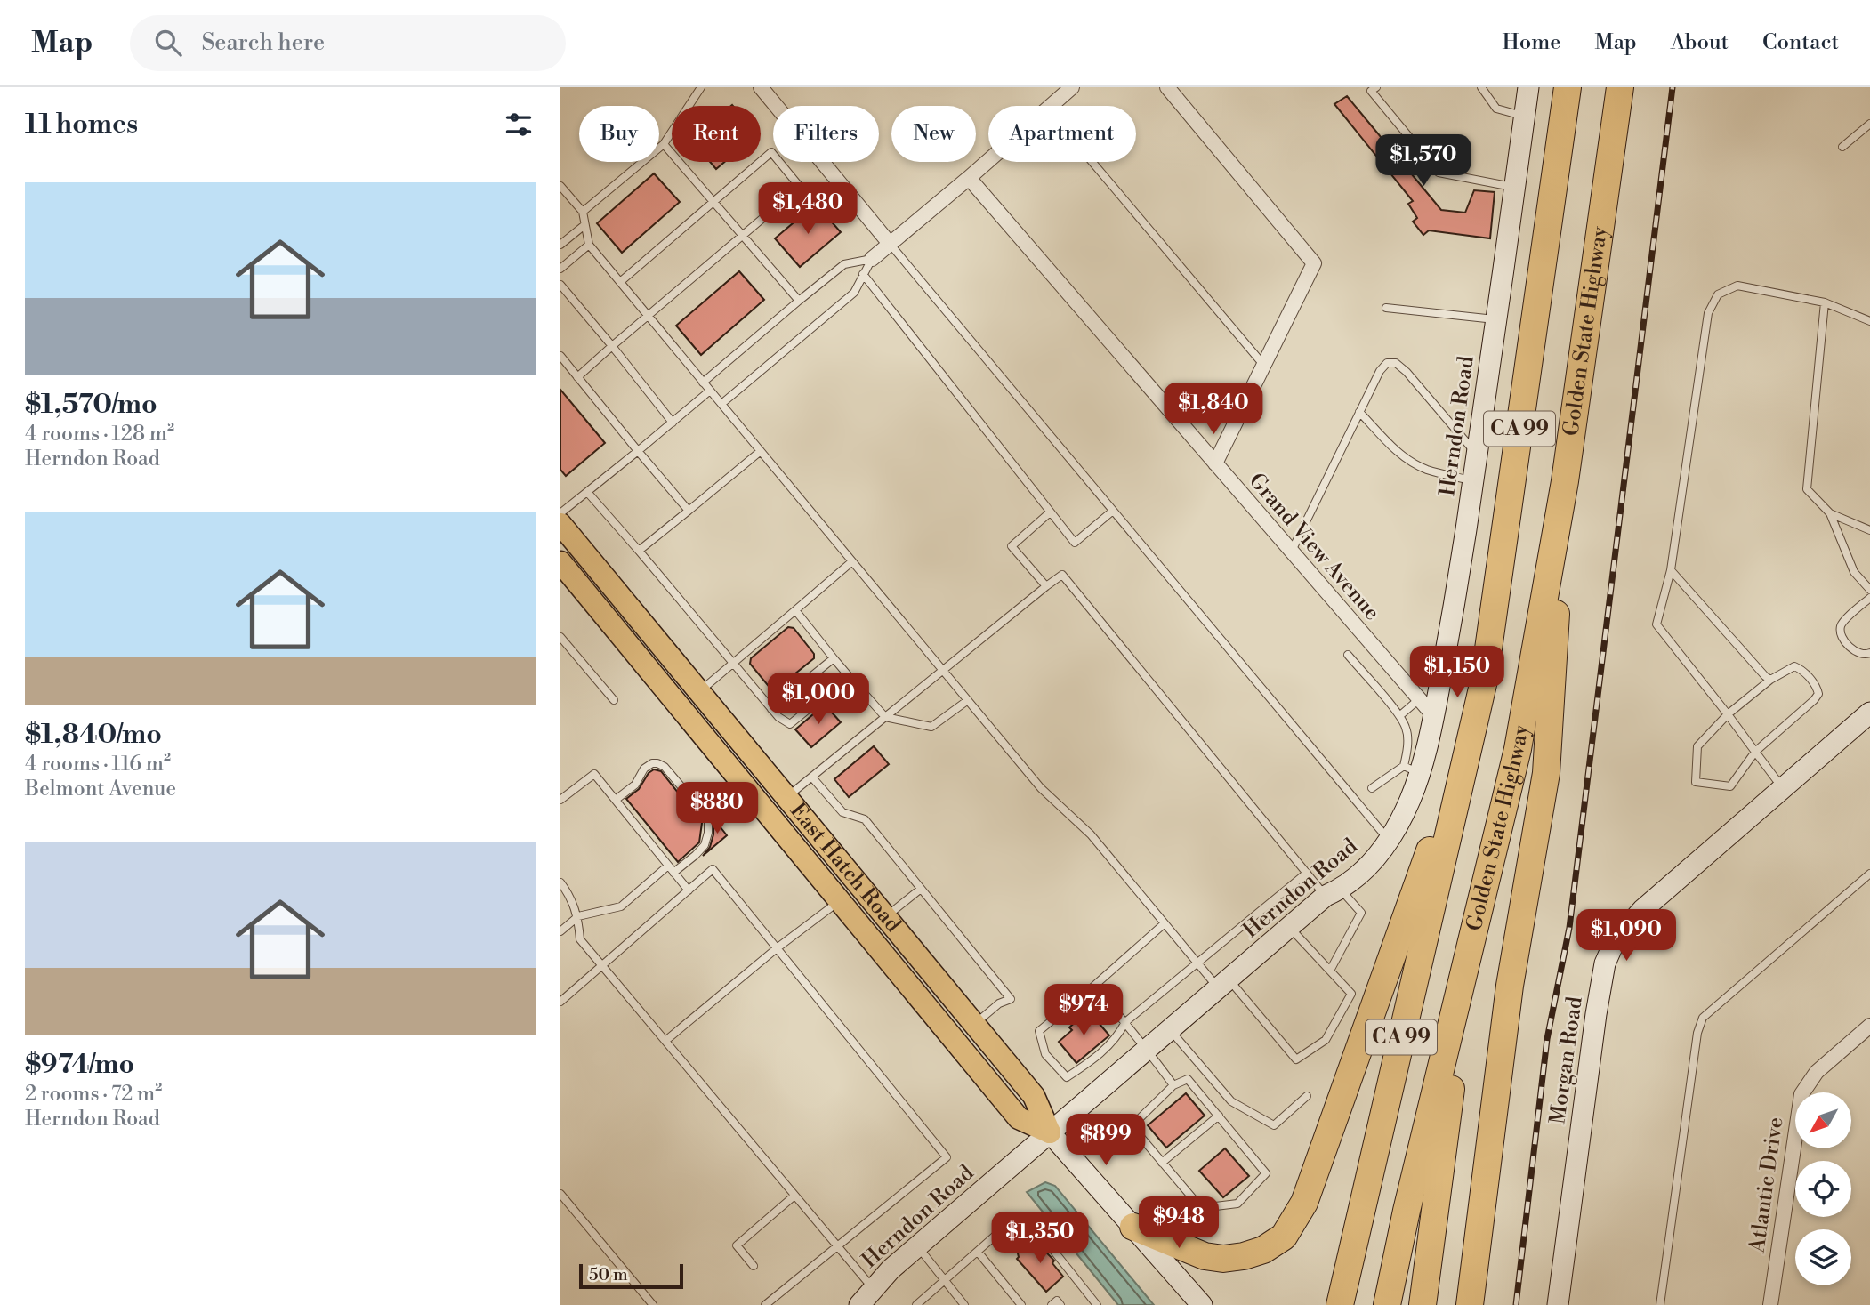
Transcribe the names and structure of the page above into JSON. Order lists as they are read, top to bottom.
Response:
{
  "streets": {
    "highway": ["Golden State Highway", "CA 99"],
    "main road": ["East Hatch Road"],
    "street": [
      "Herndon Road",
      "Grand View Avenue",
      "Morgan Road",
      "Atlantic Drive"
    ]
  },
  "crossings": [
    ["Herndon Road", "Grand View Avenue"],
    ["Herndon Road", "East Hatch Road"]
  ],
  "scale_bar": "50 m",
  "north": "bottom left",
  "page": {
    "header": "Map",
    "search": "Search here",
    "nav": [
      "Home",
      "Map",
      "About",
      "Contact"
    ],
    "heading": "11 homes",
    "chip": [
      "Buy",
      "Rent",
      "Filters",
      "New",
      "Apartment"
    ],
    "price": [
      "$1,570",
      "$1,480",
      "$1,840",
      "$1,150",
      "$1,000",
      "$880",
      "$1,090",
      "$974",
      "$899",
      "$948",
      "$1,350"
    ],
    "list": [
      {
        "name": "$1,570/mo",
        "note": "4 rooms · 128 m² · Herndon Road"
      },
      {
        "name": "$1,840/mo",
        "note": "4 rooms · 116 m² · Belmont Avenue"
      },
      {
        "name": "$974/mo",
        "note": "2 rooms · 72 m² · Herndon Road"
      }
    ],
    "scale": "50 m"
  }
}
